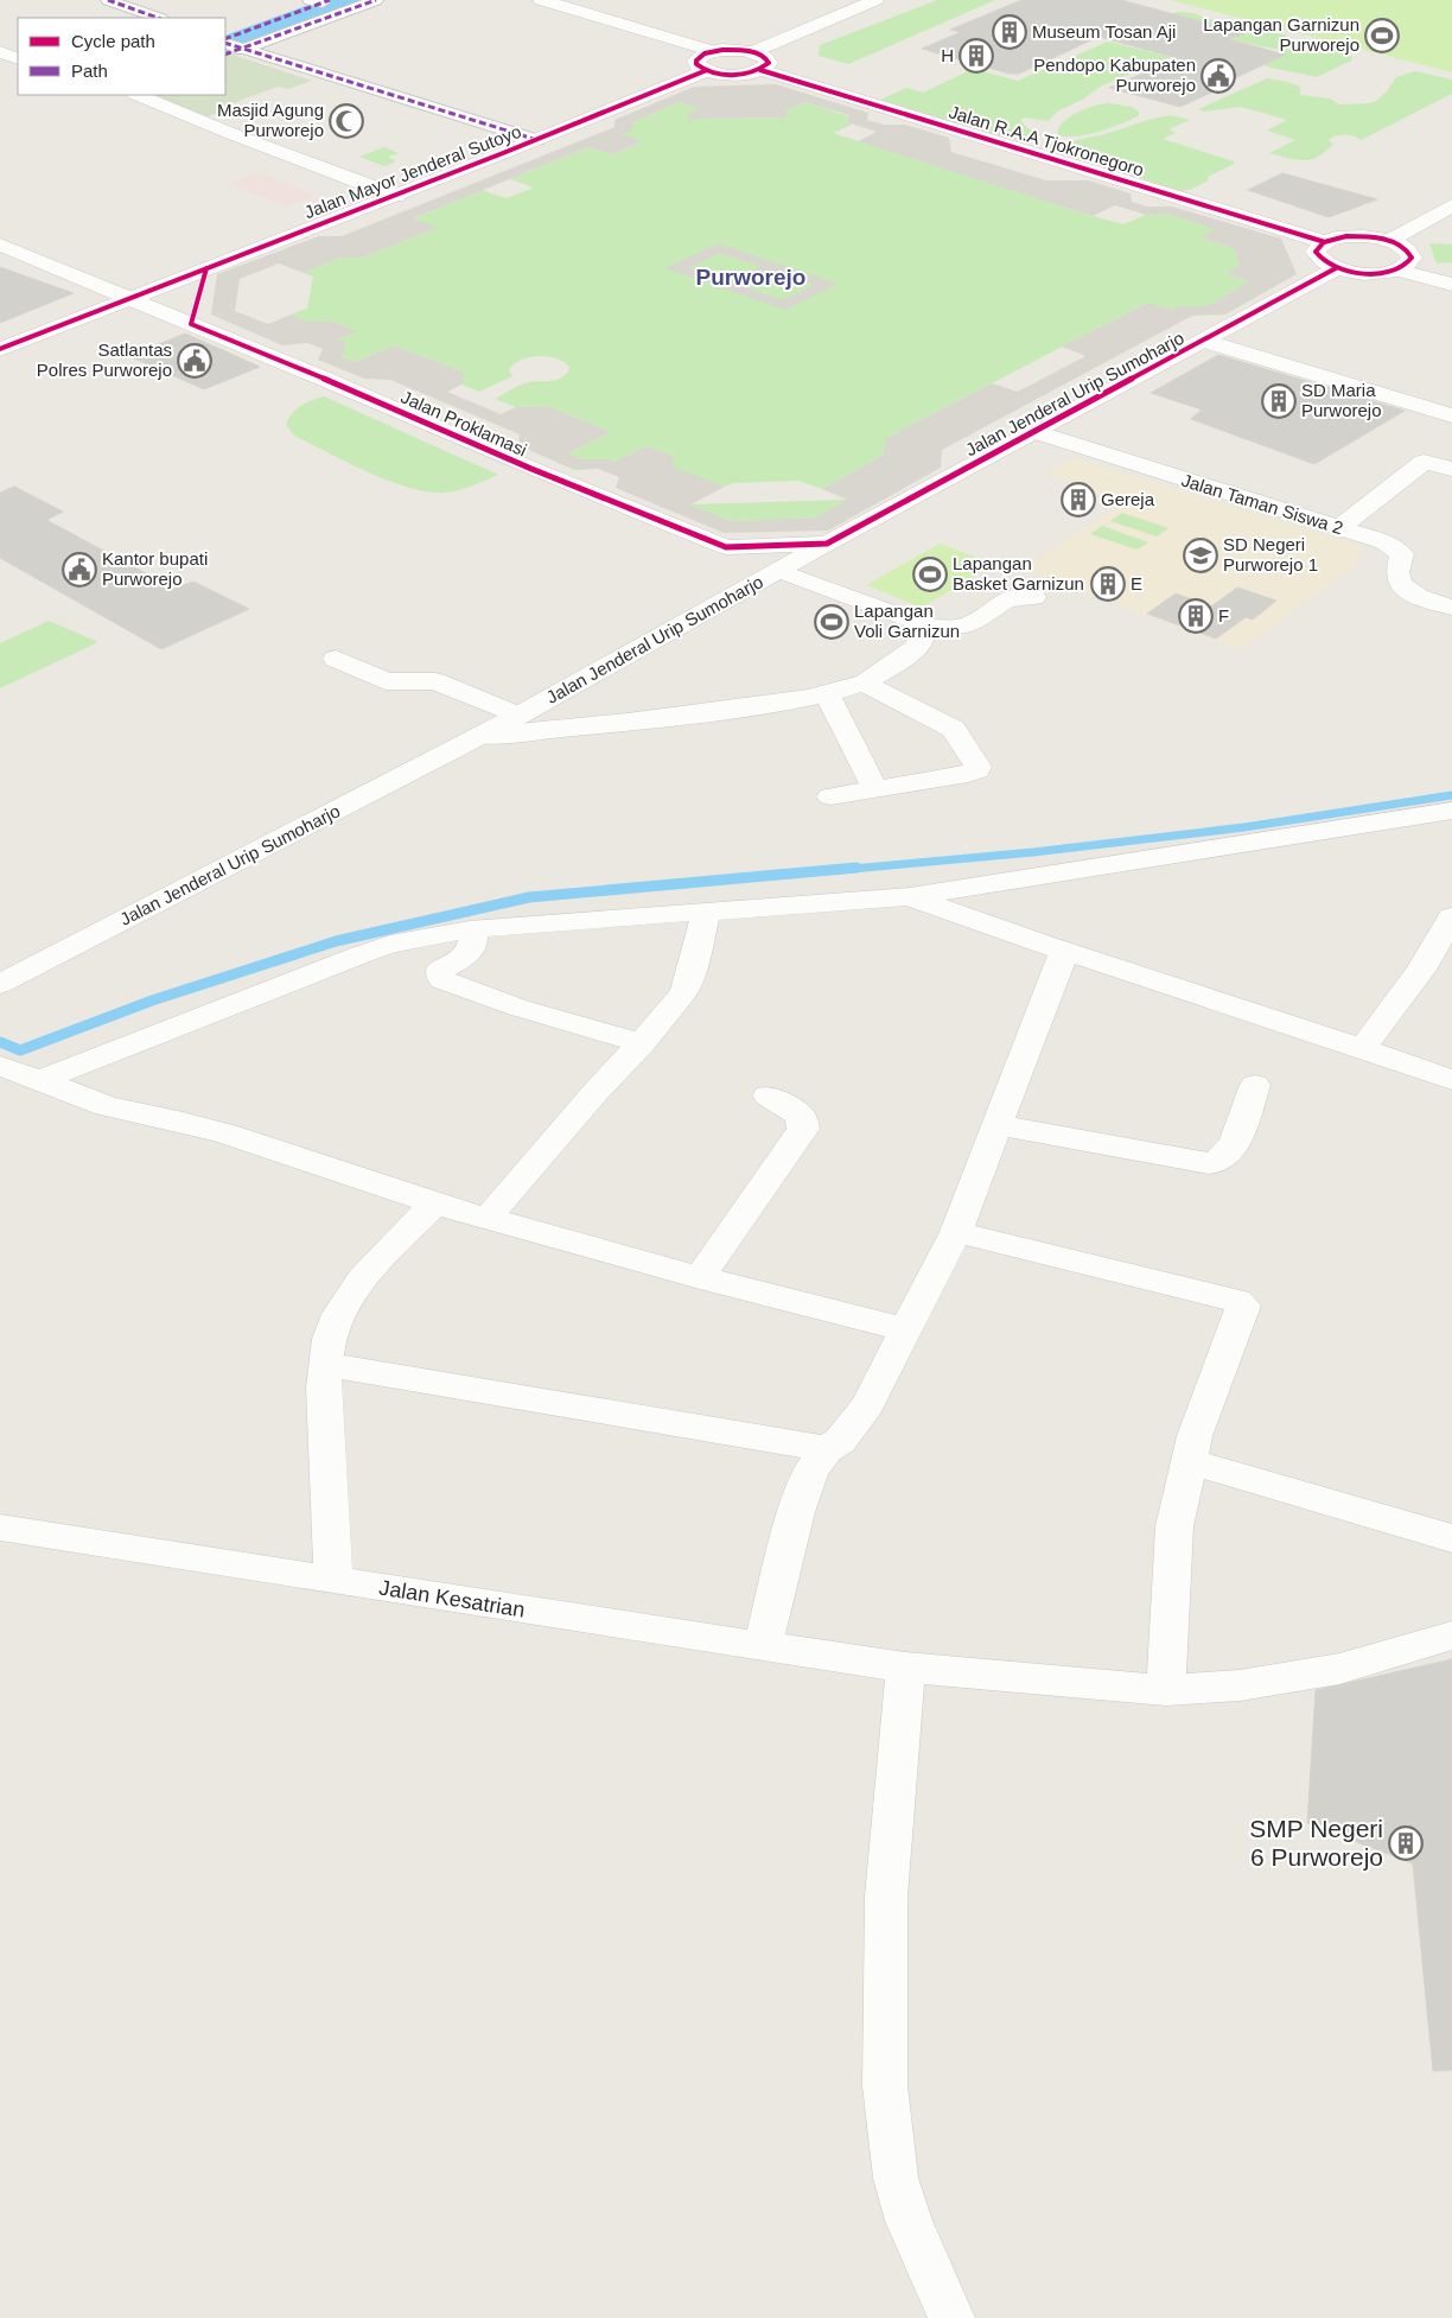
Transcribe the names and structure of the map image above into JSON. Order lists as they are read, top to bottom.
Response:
{
  "streets": {
    "street": [
      "Jalan R.A.A Tjokronegoro",
      "Jalan Mayor Jenderal Sutoyo",
      "Jalan Jenderal Urip Sumoharjo",
      "Jalan Proklamasi",
      "Jalan Taman Siswa 2",
      "Jalan Kesatrian"
    ]
  },
  "crossings": [
    ["Jalan Mayor Jenderal Sutoyo", "Jalan Proklamasi"],
    ["Jalan Jenderal Urip Sumoharjo", "Jalan Taman Siswa 2"]
  ],
  "districts": ["Purworejo"],
  "places": {
    "building": [
      "Museum Tosan Aji",
      "H",
      "SD Maria Purworejo",
      "Gereja",
      "E",
      "F",
      "SMP Negeri 6 Purworejo"
    ],
    "sports": ["Lapangan Garnizun Purworejo", "Lapangan Basket Garnizun", "Lapangan Voli Garnizun"],
    "public building": ["Pendopo Kabupaten Purworejo", "Satlantas Polres Purworejo", "Kantor bupati Purworejo"],
    "mosque": ["Masjid Agung Purworejo"],
    "school or university": ["SD Negeri Purworejo 1"]
  },
  "legend": ["Cycle path", "Path"]
}
